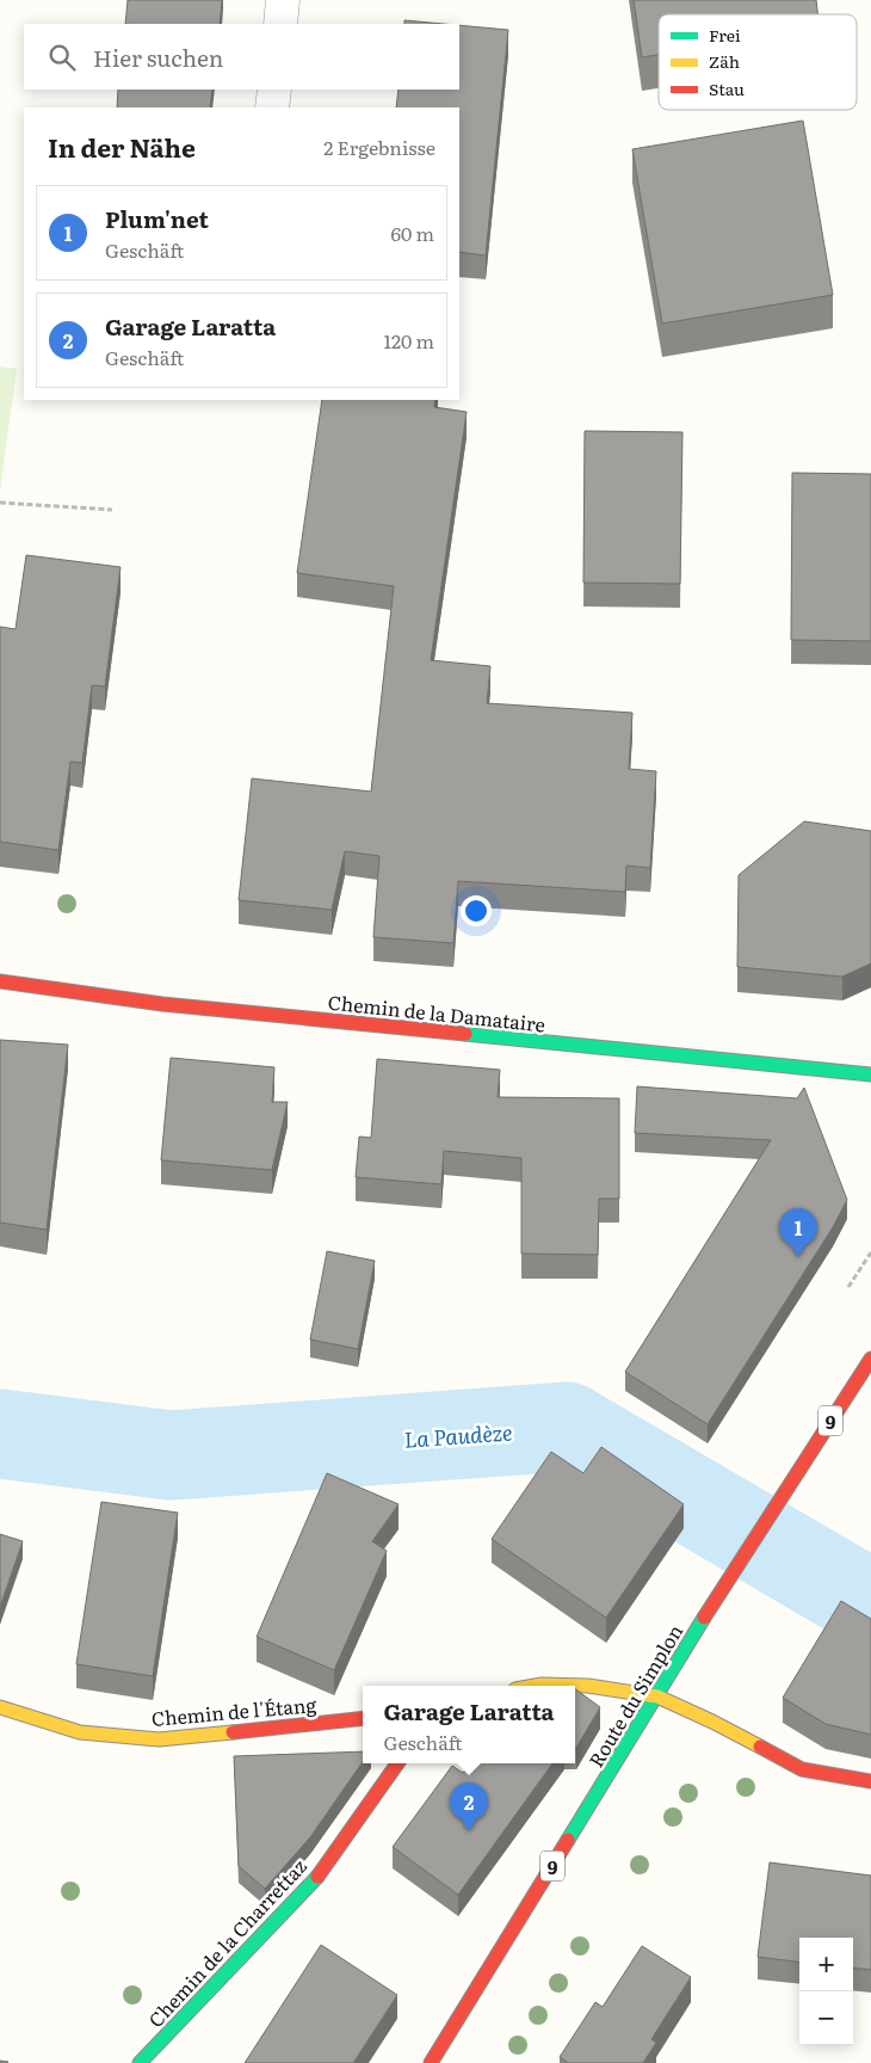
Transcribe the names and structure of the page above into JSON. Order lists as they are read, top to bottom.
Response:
{
  "streets": {
    "street": [
      "Chemin de la Damataire",
      "9",
      "Route du Simplon",
      "Chemin de l'Étang",
      "Chemin de la Charrettaz"
    ]
  },
  "water": ["La Paudèze"],
  "legend": ["Frei", "Zäh", "Stau"],
  "page": {
    "search": "Hier suchen",
    "heading": ["In der Nähe", "2 Ergebnisse"],
    "list": [
      {
        "mark": "1",
        "name": "Plum'net",
        "note": "Geschäft",
        "value": "60 m"
      },
      {
        "mark": "2",
        "name": "Garage Laratta",
        "note": "Geschäft",
        "value": "120 m"
      }
    ],
    "pins": ["1", "2"],
    "popup": ["Garage Laratta", "Geschäft"],
    "map_buttons": ["+", "−"]
  }
}
